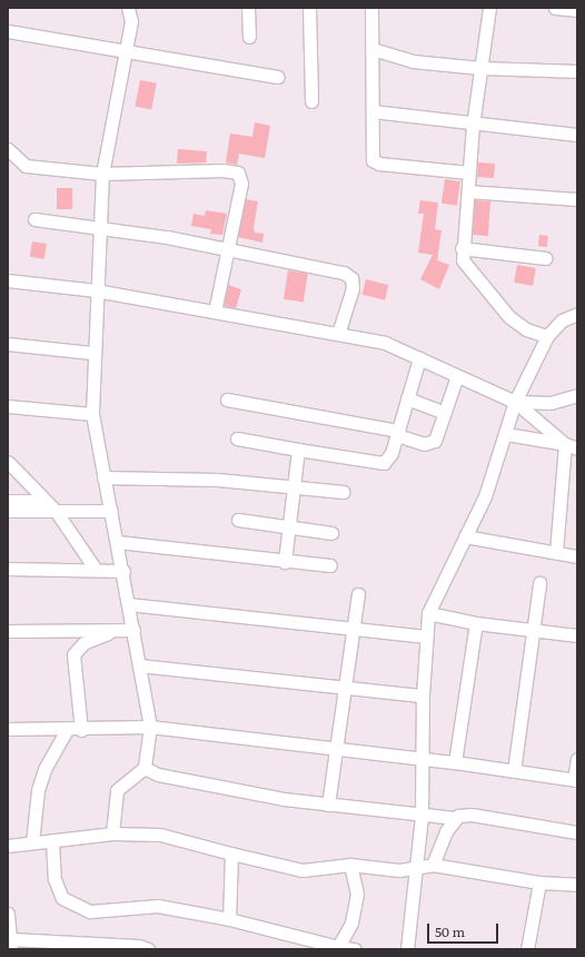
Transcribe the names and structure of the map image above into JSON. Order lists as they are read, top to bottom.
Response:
{
  "scale_bar": "50 m"
}
